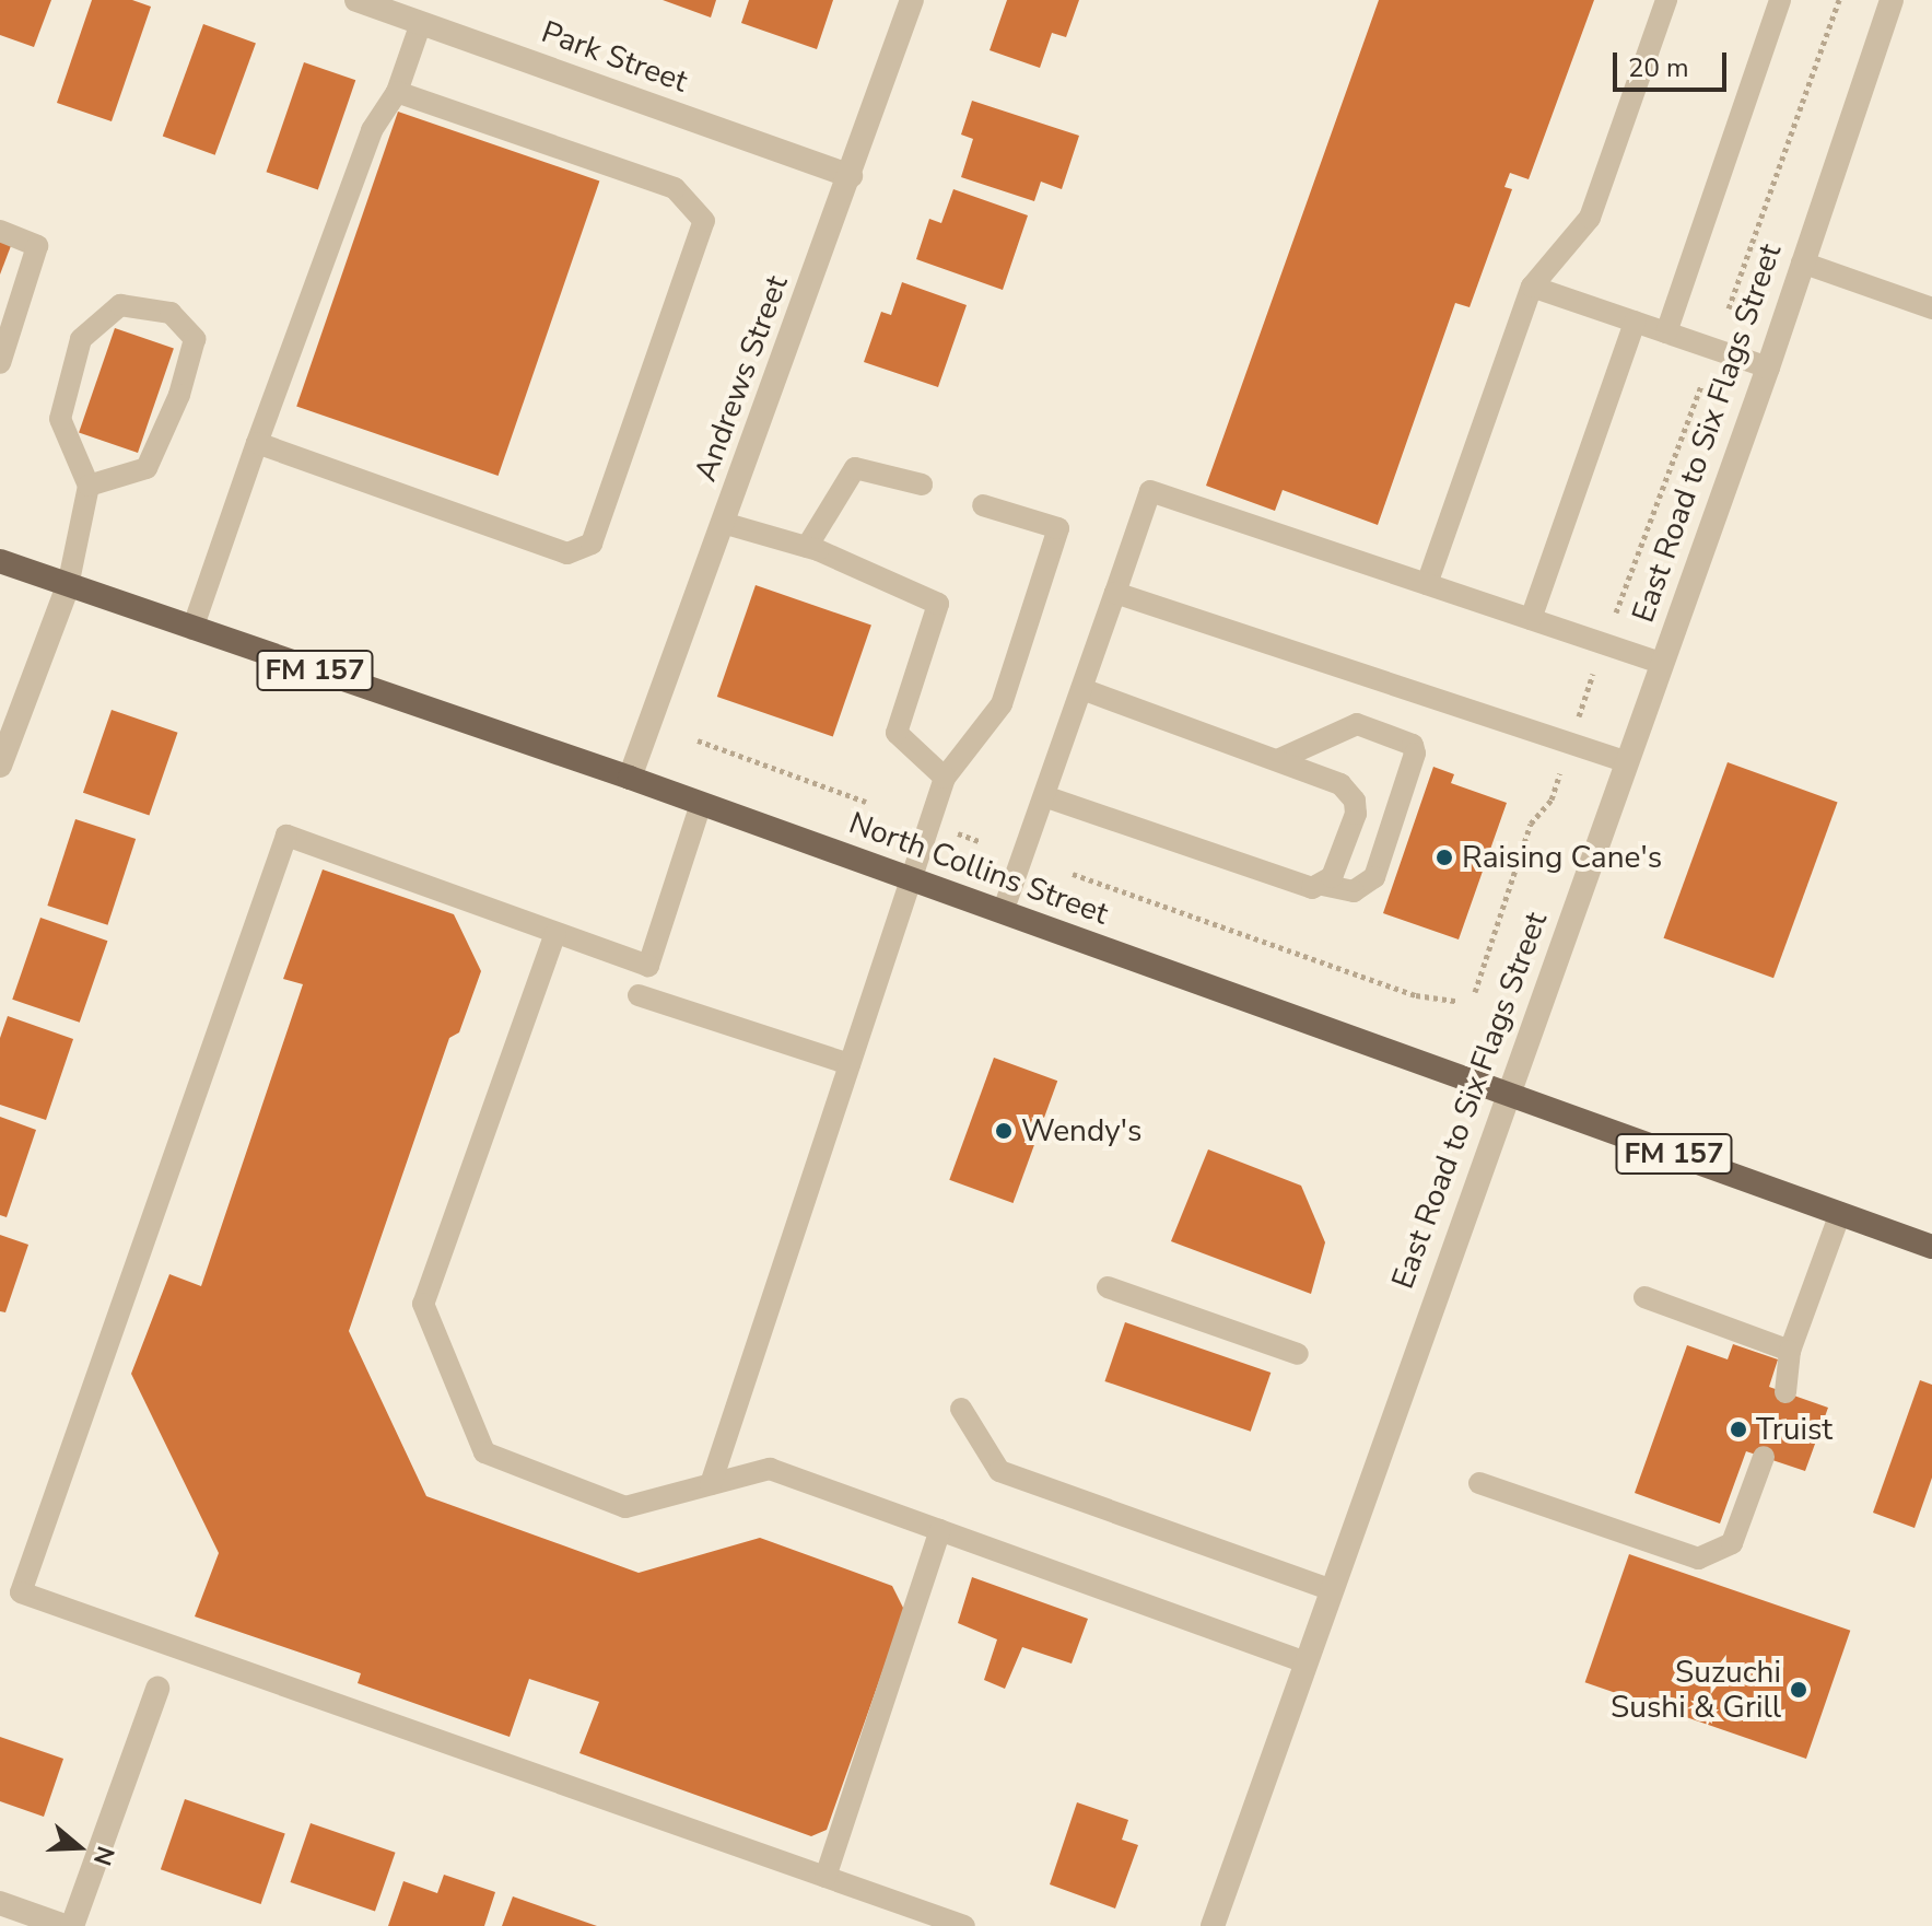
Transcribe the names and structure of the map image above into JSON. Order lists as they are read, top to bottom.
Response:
{
  "streets": {
    "main road": ["FM 157", "North Collins Street"],
    "street": ["Park Street", "Andrews Street", "East Road to Six Flags Street"]
  },
  "crossings": [
    ["Park Street", "Andrews Street"],
    ["Andrews Street", "North Collins Street"],
    ["East Road to Six Flags Street", "North Collins Street"]
  ],
  "places": [
    "Raising Cane's",
    "Wendy's",
    "Truist",
    "Suzuchi Sushi & Grill"
  ],
  "scale_bar": "20 m",
  "north": "right"
}
